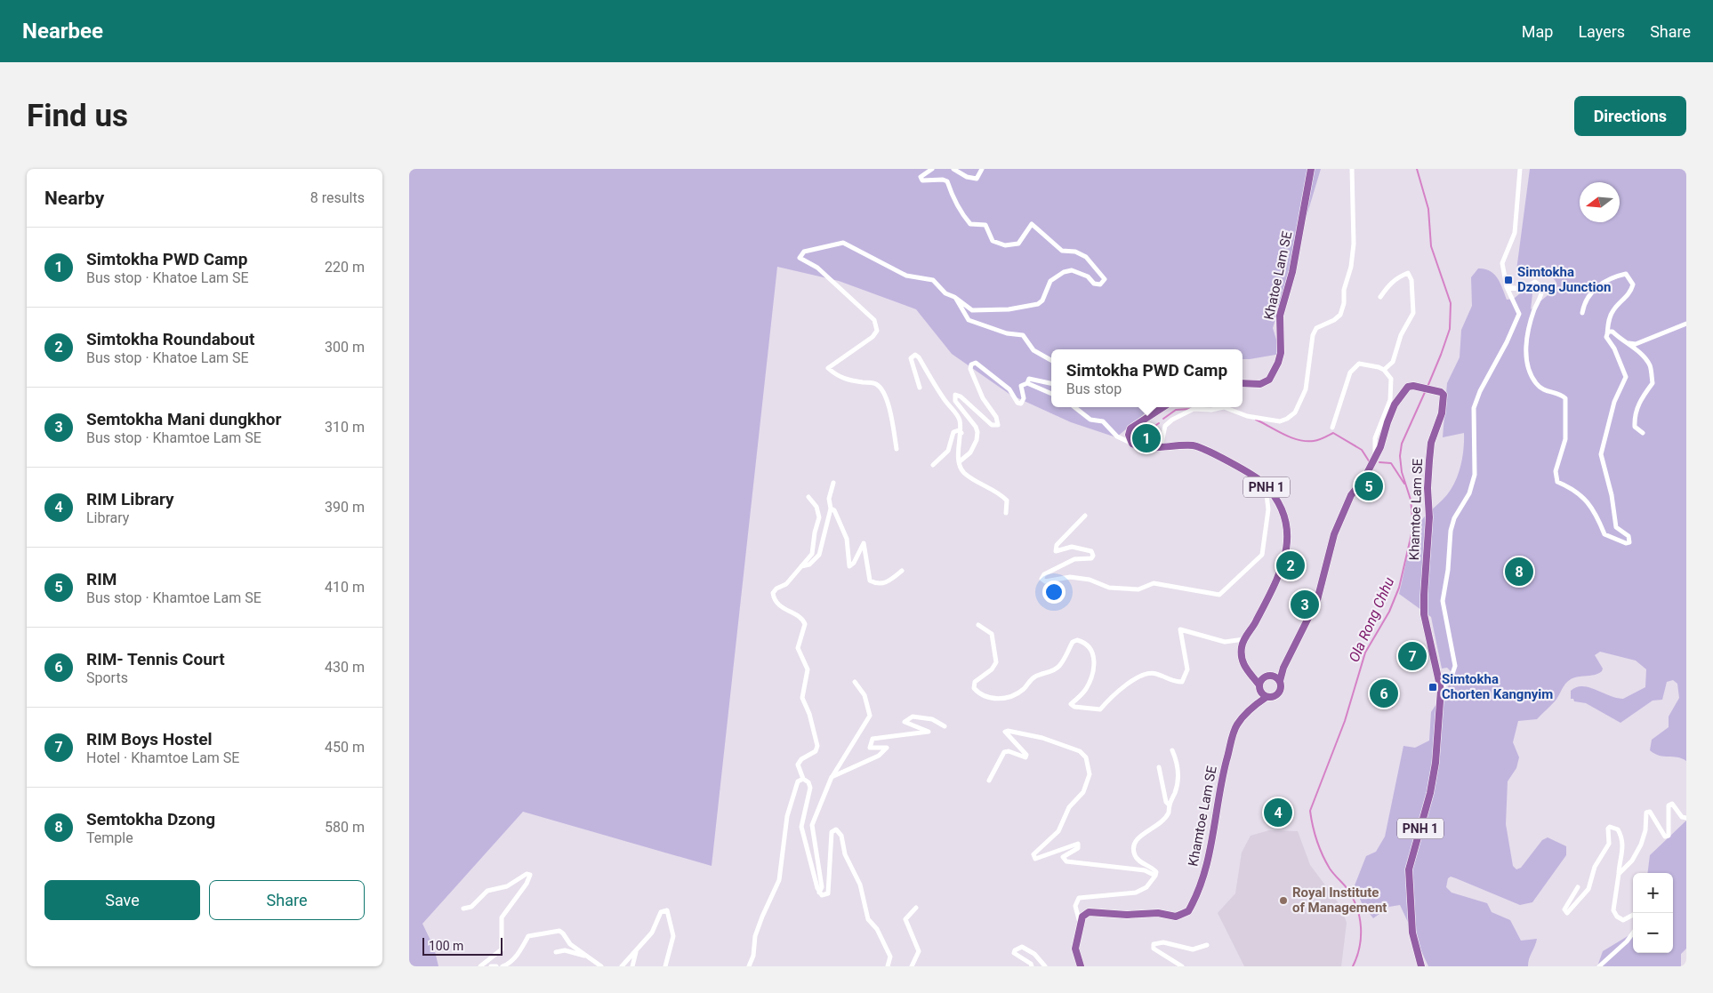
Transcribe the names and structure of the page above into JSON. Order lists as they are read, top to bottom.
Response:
{
  "streets": {
    "main road": ["Khatoe Lam SE", "PNH 1", "Khamtoe Lam SE"]
  },
  "crossings": [
    ["PNH 1", "Khamtoe Lam SE"]
  ],
  "water": ["Ola Rong Chhu"],
  "places": {
    "transit": ["Simtokha Dzong Junction", "Simtokha Chorten Kangnyim"],
    "other": ["Royal Institute of Management"]
  },
  "scale_bar": "100 m",
  "north": "left",
  "page": {
    "header": "Nearbee",
    "nav": ["Map", "Layers", "Share"],
    "buttons": [
      "Directions",
      ["Save", "Share"]
    ],
    "title": "Find us",
    "heading": ["Nearby", "8 results"],
    "list": [
      {
        "mark": "1",
        "name": "Simtokha PWD Camp",
        "note": "Bus stop · Khatoe Lam SE",
        "value": "220 m"
      },
      {
        "mark": "2",
        "name": "Simtokha Roundabout",
        "note": "Bus stop · Khatoe Lam SE",
        "value": "300 m"
      },
      {
        "mark": "3",
        "name": "Semtokha Mani dungkhor",
        "note": "Bus stop · Khamtoe Lam SE",
        "value": "310 m"
      },
      {
        "mark": "4",
        "name": "RIM Library",
        "note": "Library",
        "value": "390 m"
      },
      {
        "mark": "5",
        "name": "RIM",
        "note": "Bus stop · Khamtoe Lam SE",
        "value": "410 m"
      },
      {
        "mark": "6",
        "name": "RIM- Tennis Court",
        "note": "Sports",
        "value": "430 m"
      },
      {
        "mark": "7",
        "name": "RIM Boys Hostel",
        "note": "Hotel · Khamtoe Lam SE",
        "value": "450 m"
      },
      {
        "mark": "8",
        "name": "Semtokha Dzong",
        "note": "Temple",
        "value": "580 m"
      }
    ],
    "popup": ["Simtokha PWD Camp", "Bus stop"],
    "pins": [
      "1",
      "5",
      "2",
      "8",
      "3",
      "7",
      "6",
      "4"
    ],
    "map_buttons": ["+", "−"],
    "scale": "100 m"
  }
}
